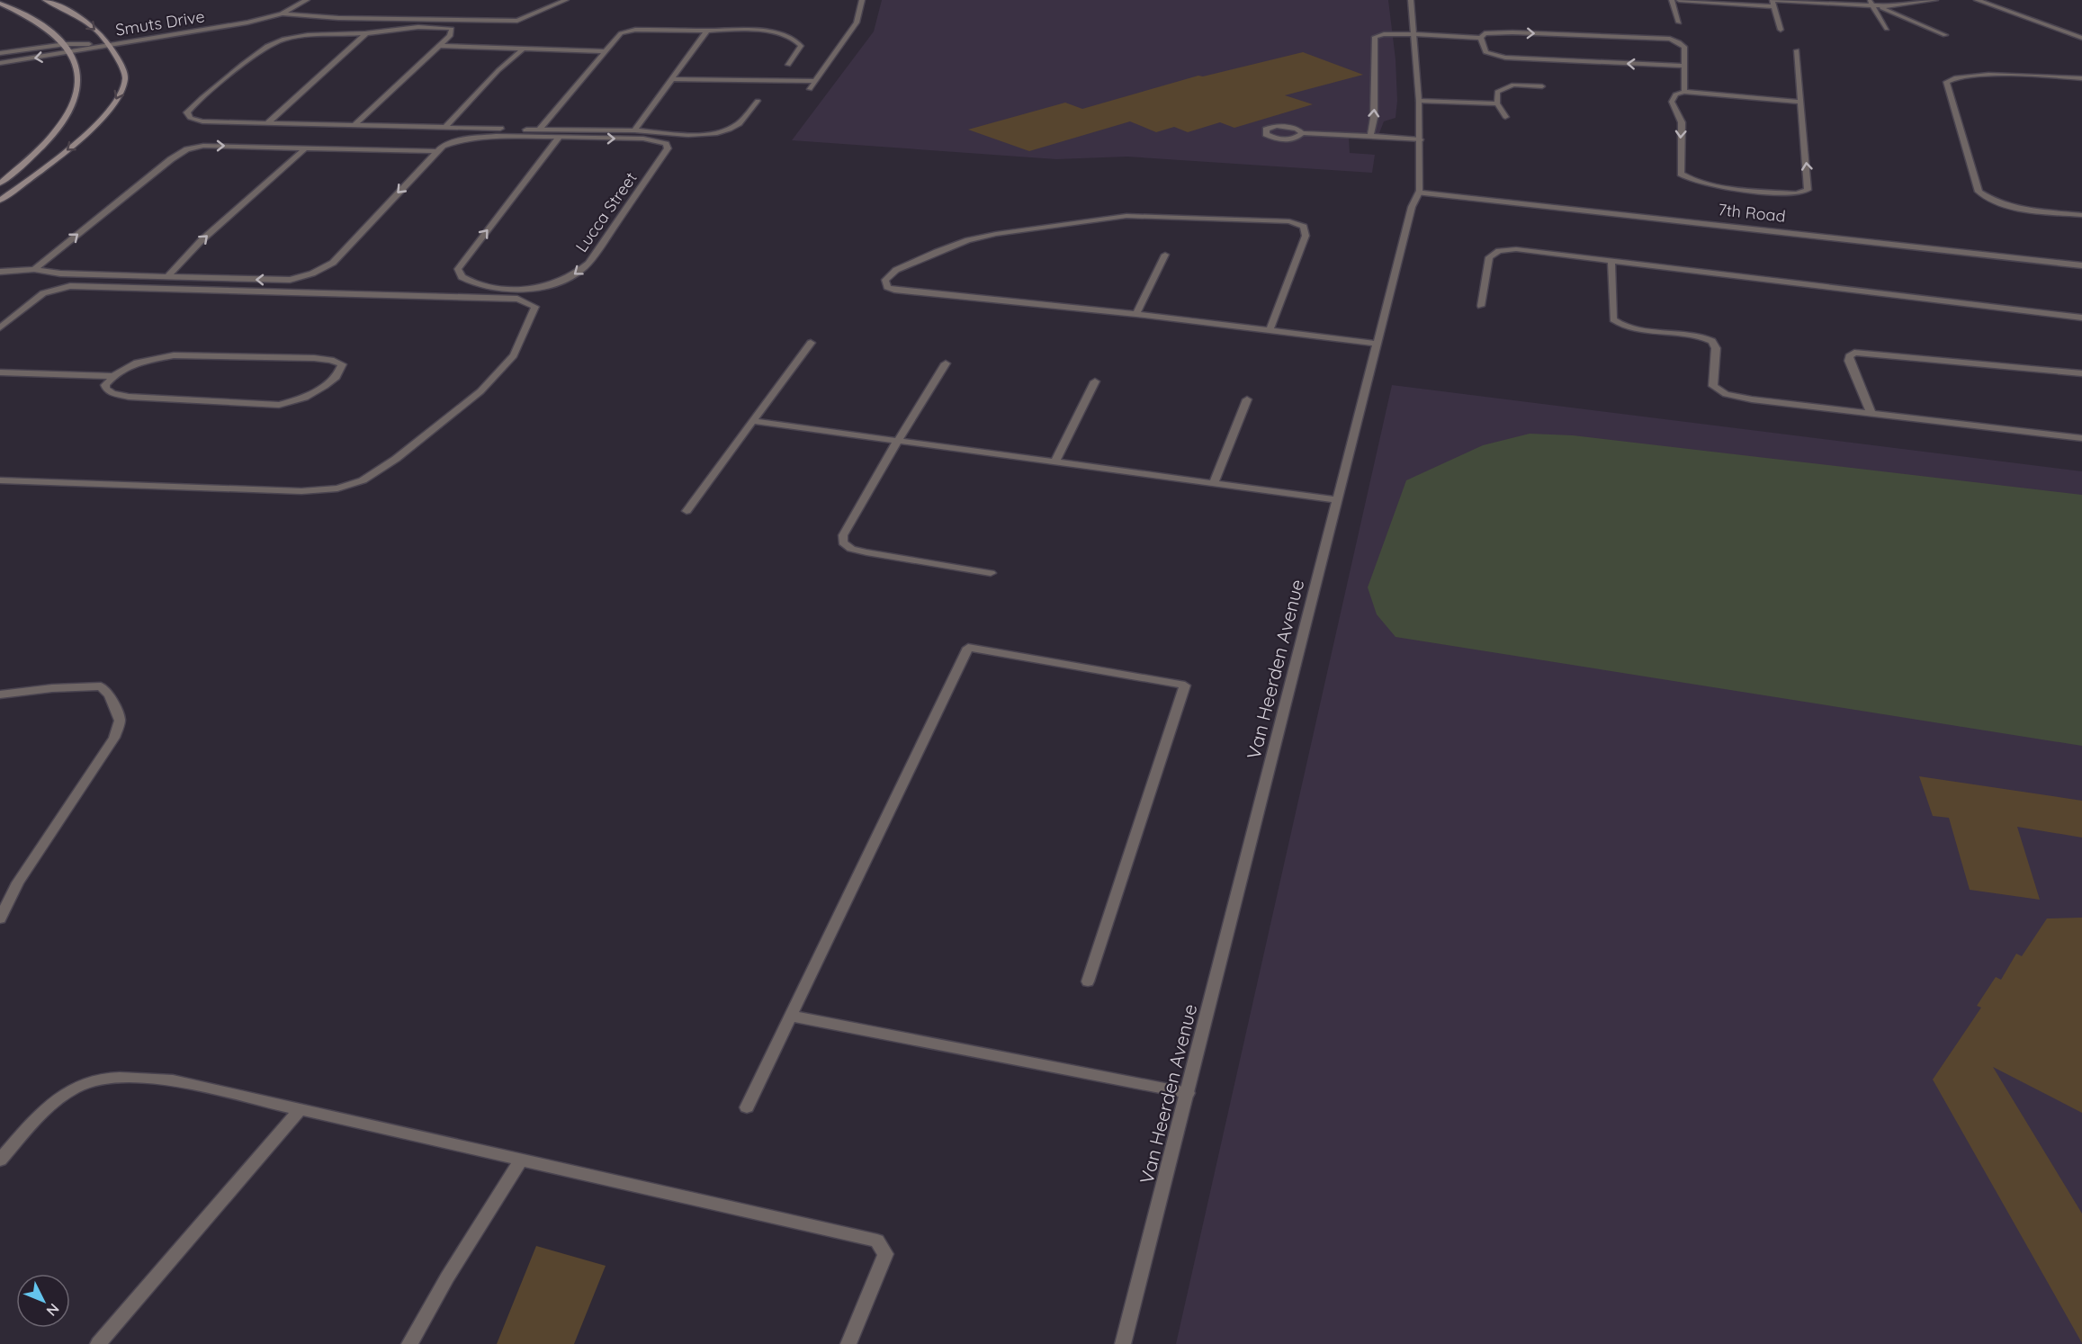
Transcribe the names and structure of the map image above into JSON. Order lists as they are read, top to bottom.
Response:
{
  "streets": {
    "main road": ["Smuts Drive"],
    "street": ["Lucca Street", "7th Road", "Van Heerden Avenue"]
  },
  "crossings": [
    ["7th Road", "Van Heerden Avenue"]
  ],
  "one_way": ["Smuts Drive"],
  "north": "bottom right"
}
